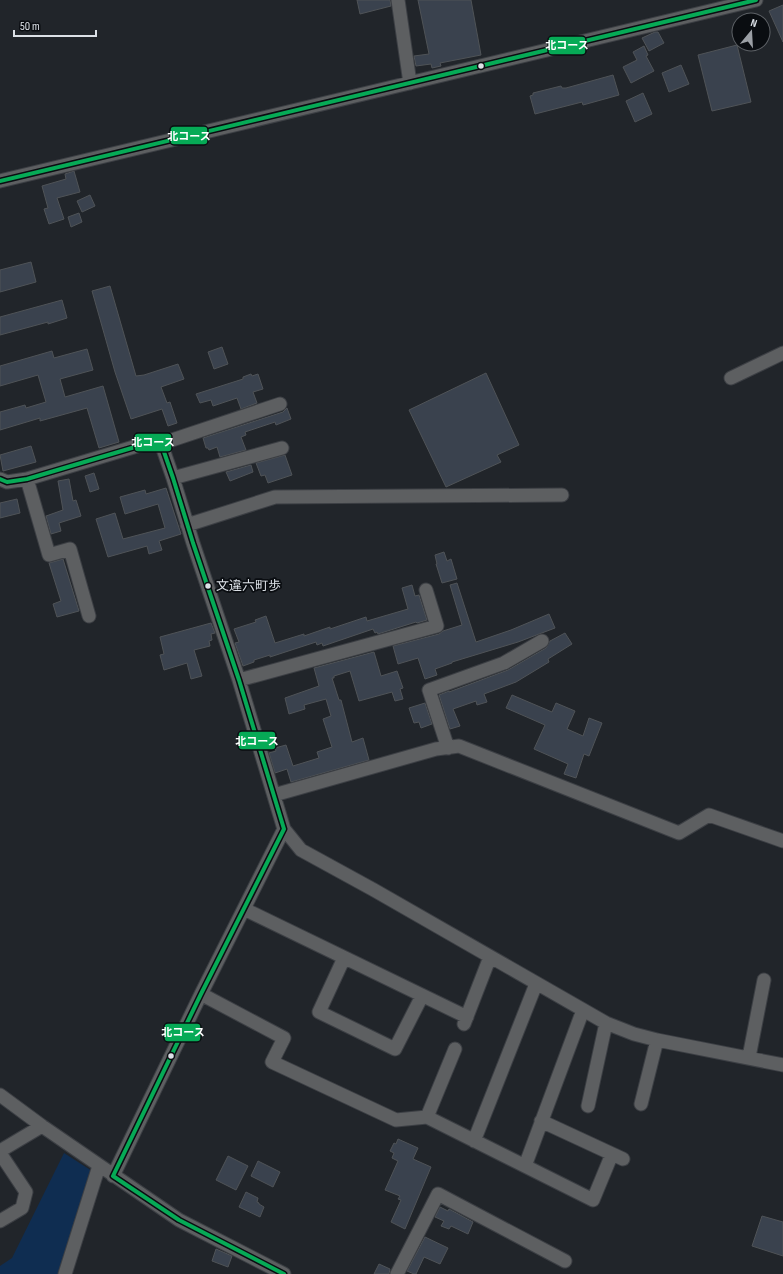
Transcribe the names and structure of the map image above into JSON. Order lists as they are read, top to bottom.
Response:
{
  "places": ["文違六町歩"],
  "lines": ["transit line 北コース"],
  "scale_bar": "50 m",
  "north": "top"
}
